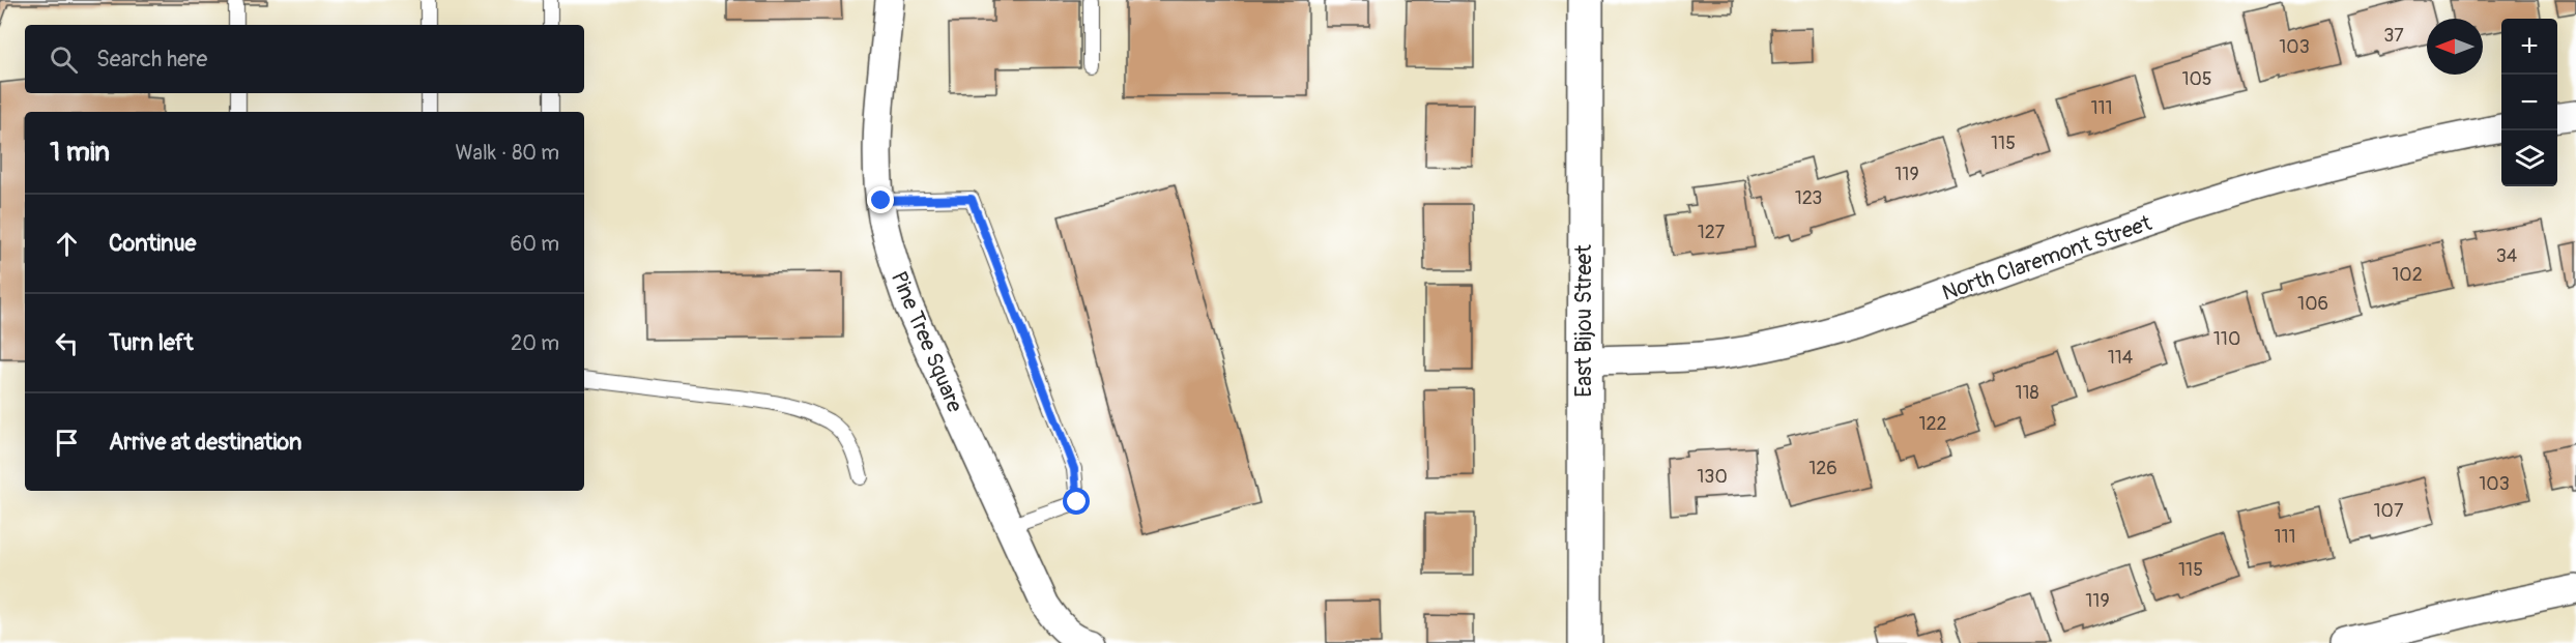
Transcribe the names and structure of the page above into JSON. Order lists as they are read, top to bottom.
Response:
{
  "streets": {
    "street": ["North Claremont Street", "East Bijou Street", "Pine Tree Square"]
  },
  "crossings": [
    ["North Claremont Street", "East Bijou Street"]
  ],
  "house_numbers": [
    "37",
    "103",
    "105",
    "111",
    "115",
    "119",
    "123",
    "127",
    "34",
    "102",
    "106",
    "110",
    "114",
    "118",
    "122",
    "126",
    "130",
    "103",
    "107",
    "111",
    "115",
    "119"
  ],
  "north": "left",
  "page": {
    "map_buttons": ["+", "−"],
    "search": "Search here",
    "heading": ["1 min", "Walk · 80 m"],
    "list": [
      ["Continue", "60 m"],
      ["Turn left", "20 m"],
      "Arrive at destination"
    ]
  }
}
